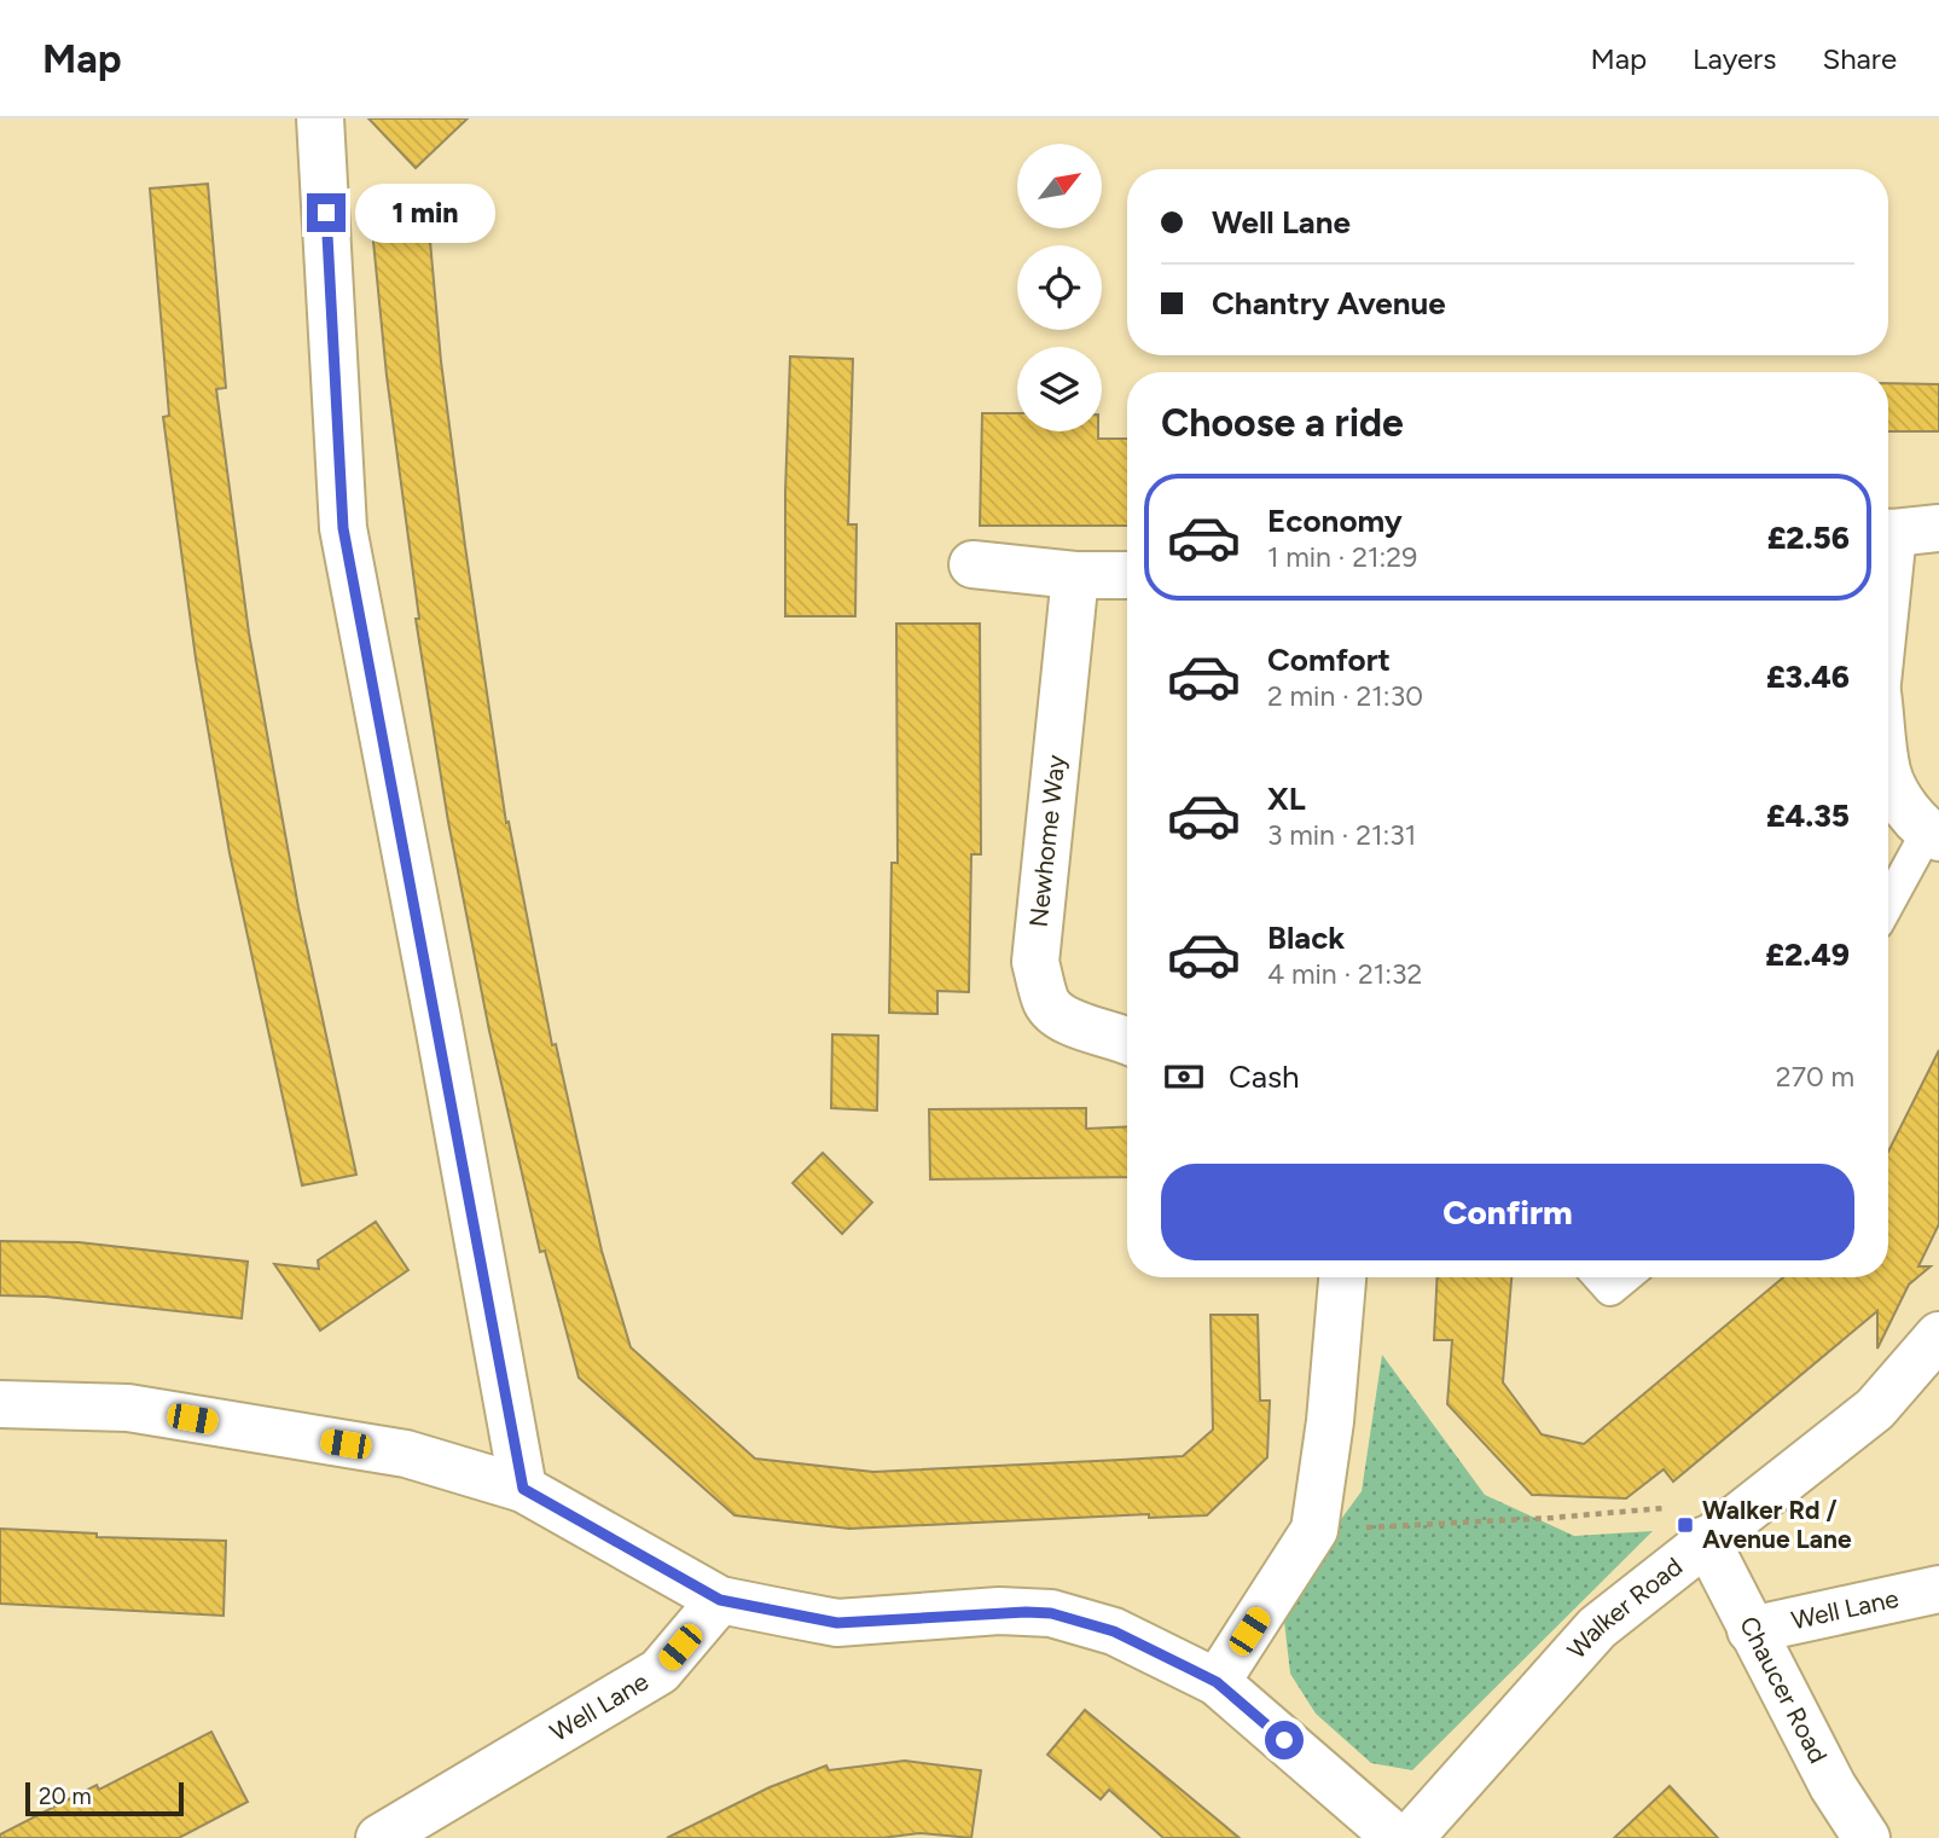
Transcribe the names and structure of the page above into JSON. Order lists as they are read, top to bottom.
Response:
{
  "streets": {
    "street": [
      "Newhome Way",
      "Walker Road",
      "Well Lane",
      "Chaucer Road"
    ]
  },
  "crossings": [
    ["Walker Road", "Chaucer Road"],
    ["Well Lane", "Chaucer Road"]
  ],
  "places": {
    "transit": ["Walker Rd / Avenue Lane"]
  },
  "scale_bar": "20 m",
  "north": "top right",
  "page": {
    "header": "Map",
    "nav": ["Map", "Layers", "Share"],
    "banner": ["Well Lane", "Chantry Avenue"],
    "bubble": "1 min",
    "heading": "Choose a ride",
    "list": [
      {
        "name": "Economy",
        "note": "1 min · 21:29",
        "value": "£2.56"
      },
      {
        "name": "Comfort",
        "note": "2 min · 21:30",
        "value": "£3.46"
      },
      {
        "name": "XL",
        "note": "3 min · 21:31",
        "value": "£4.35"
      },
      {
        "name": "Black",
        "note": "4 min · 21:32",
        "value": "£2.49"
      }
    ],
    "pay": ["Cash", "270 m"],
    "buttons": "Confirm",
    "scale": "20 m"
  }
}
